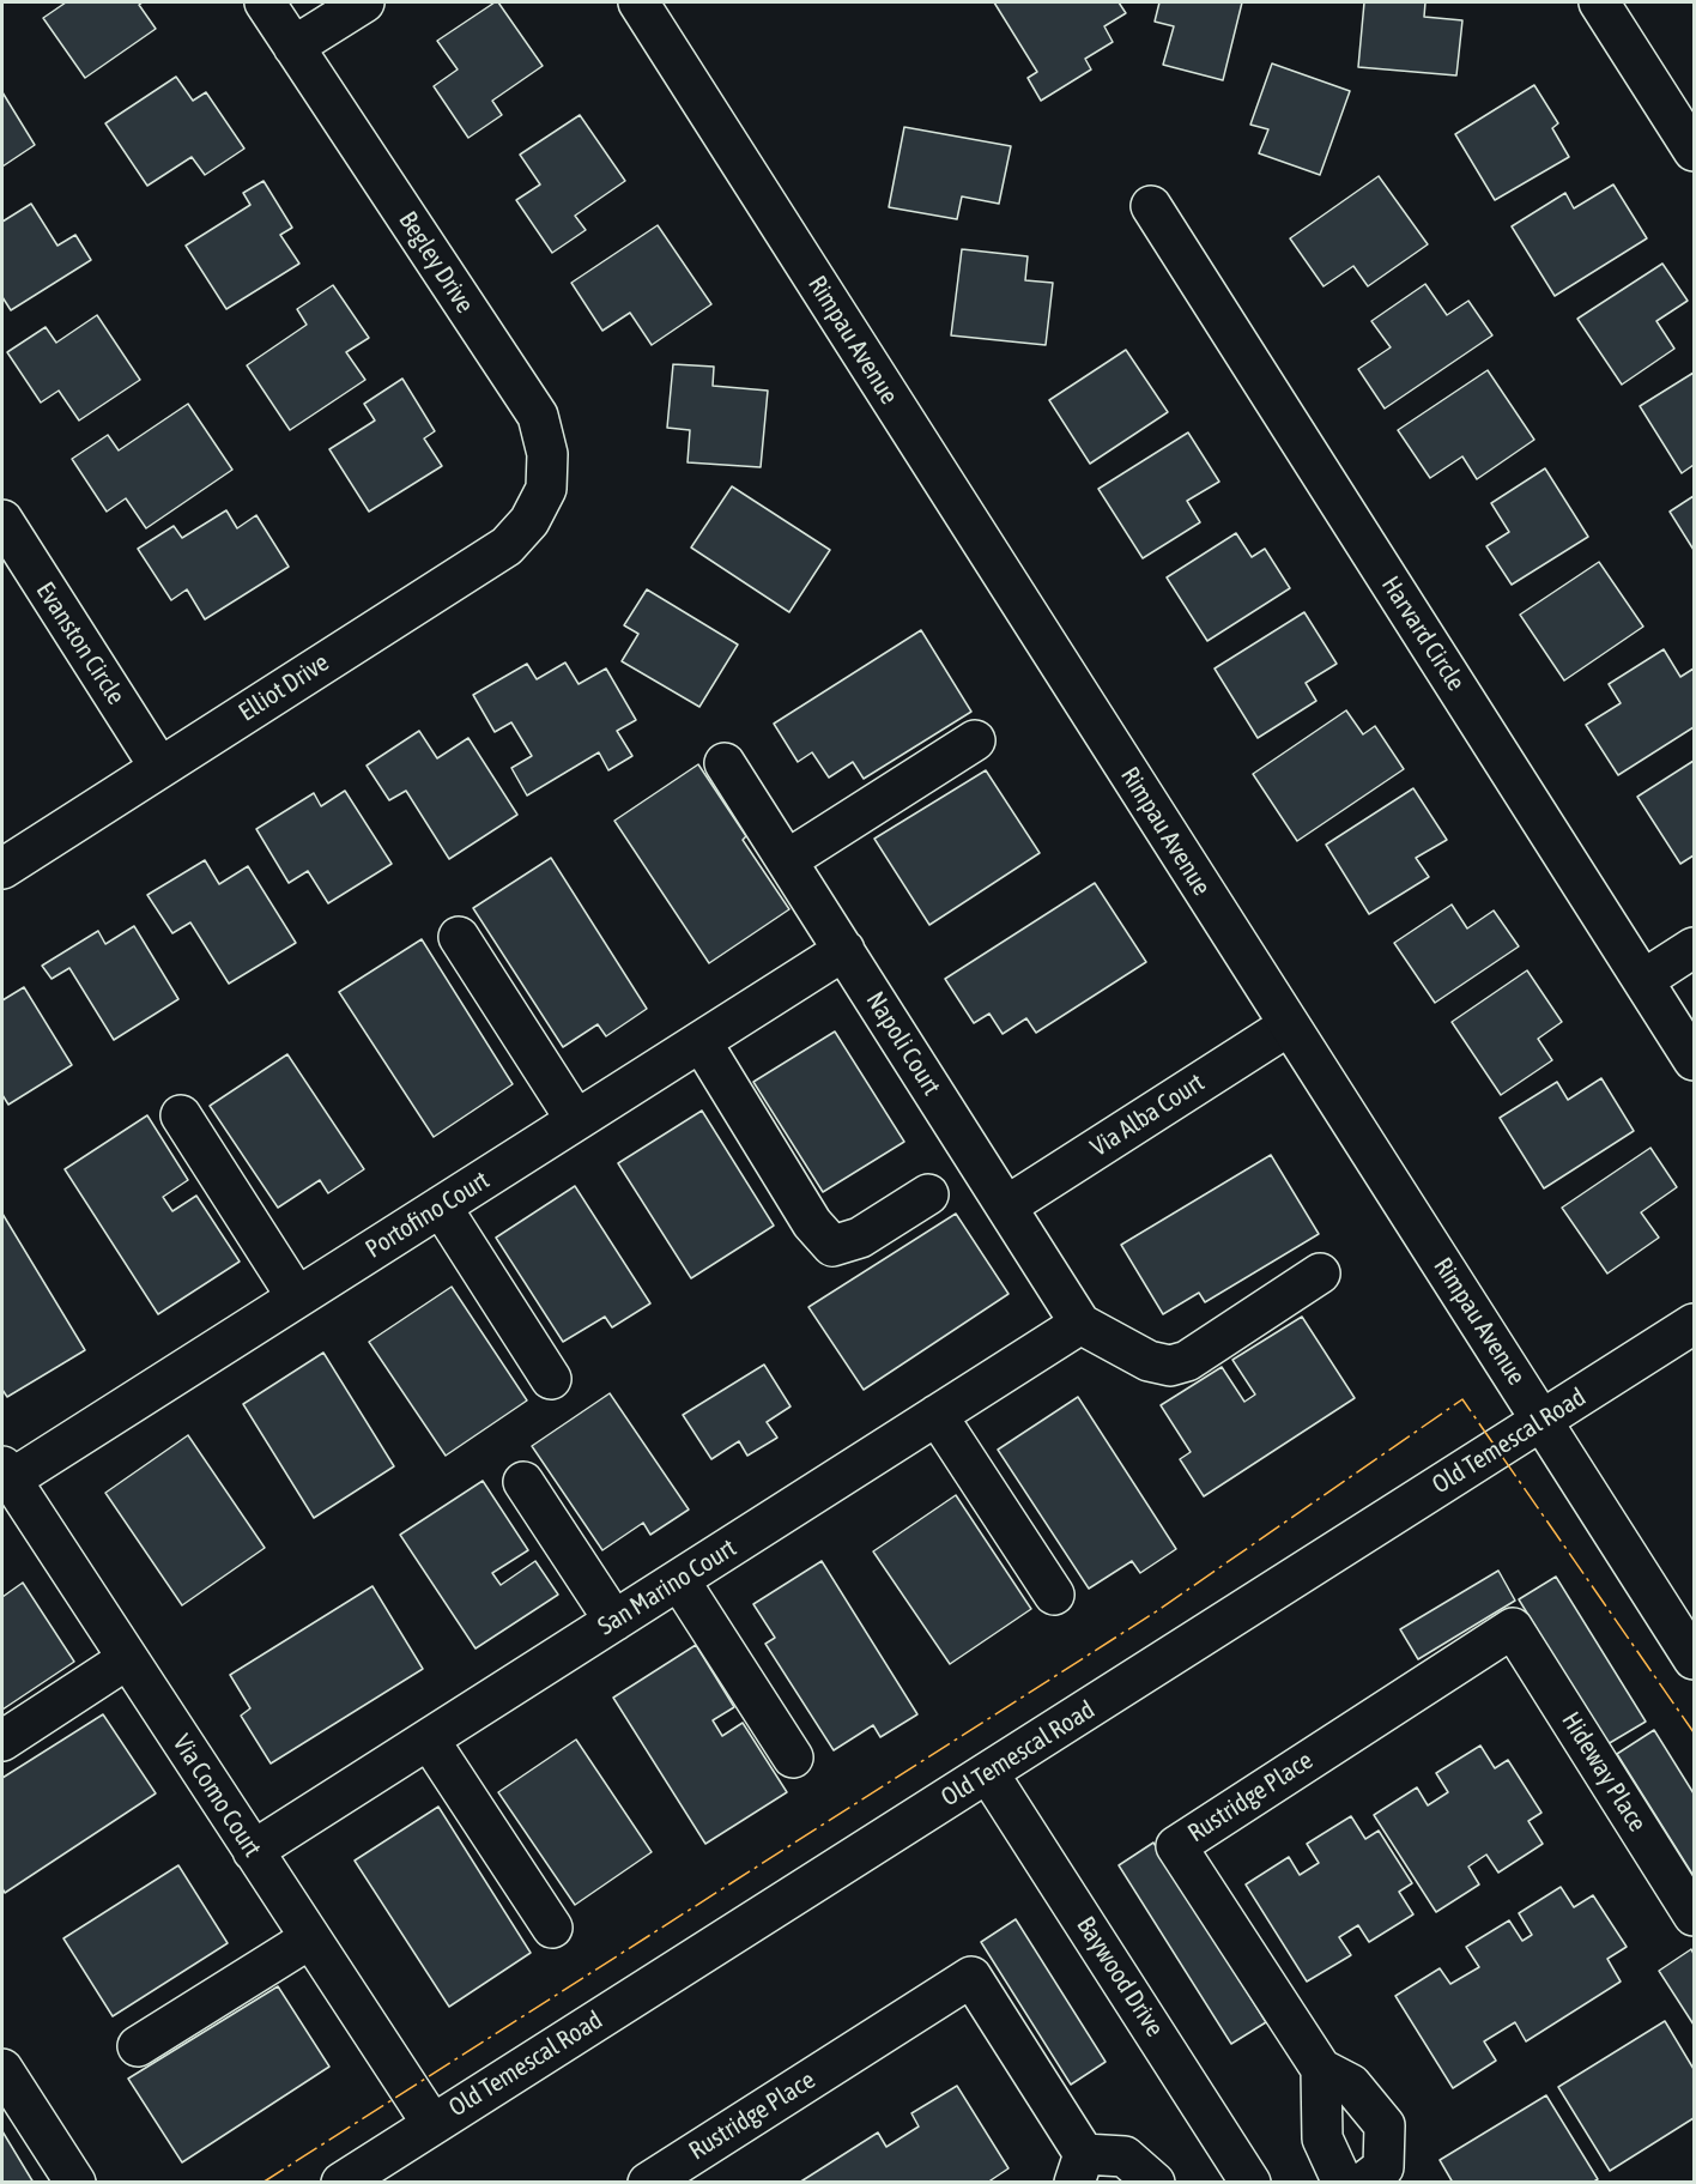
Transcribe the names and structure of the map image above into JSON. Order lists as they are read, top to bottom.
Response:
{
  "streets": {
    "street": [
      "Begley Drive",
      "Rimpau Avenue",
      "Harvard Circle",
      "Evanston Circle",
      "Elliot Drive",
      "Napoli Court",
      "Via Alba Court",
      "Portofino Court",
      "Old Temescal Road",
      "San Marino Court",
      "Hideway Place",
      "Via Como Court",
      "Rustridge Place",
      "Baywood Drive"
    ]
  },
  "crossings": [
    ["Begley Drive", "Elliot Drive"],
    ["Rimpau Avenue", "Via Alba Court"],
    ["Rimpau Avenue", "Old Temescal Road"],
    ["Evanston Circle", "Elliot Drive"],
    ["Napoli Court", "Via Alba Court"],
    ["Napoli Court", "Portofino Court"],
    ["Napoli Court", "San Marino Court"],
    ["Portofino Court", "Via Como Court"],
    ["Old Temescal Road", "Via Como Court"],
    ["Old Temescal Road", "Baywood Drive"],
    ["San Marino Court", "Via Como Court"],
    ["Hideway Place", "Rustridge Place"]
  ]
}
